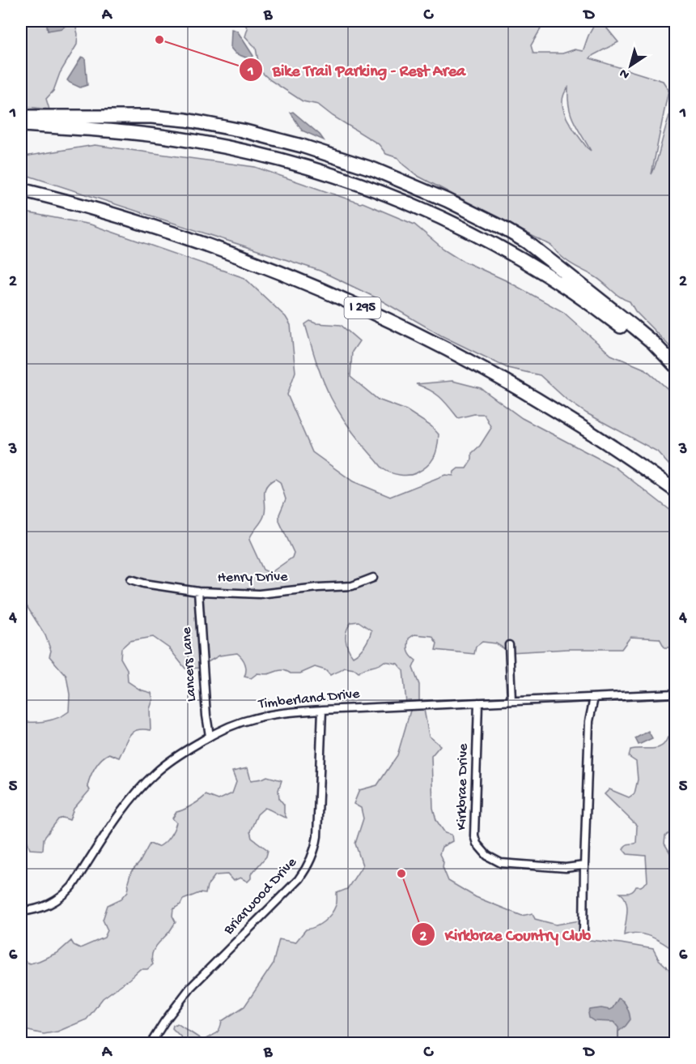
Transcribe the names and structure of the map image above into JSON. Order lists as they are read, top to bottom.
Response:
{
  "streets": {
    "highway": ["I 295"],
    "street": [
      "Henry Drive",
      "Lancers Lane",
      "Timberland Drive",
      "Kirkbrae Drive",
      "Briarwood Drive"
    ]
  },
  "crossings": [
    ["Henry Drive", "Lancers Lane"],
    ["Lancers Lane", "Timberland Drive"],
    ["Timberland Drive", "Kirkbrae Drive"],
    ["Timberland Drive", "Briarwood Drive"]
  ],
  "places": ["Bike Trail Parking - Rest Area", "Kirkbrae Country Club"],
  "north": "bottom left",
  "grid": {
    "columns": [
      "A",
      "B",
      "C",
      "D"
    ],
    "rows": [
      "1",
      "2",
      "3",
      "4",
      "5",
      "6"
    ]
  }
}
